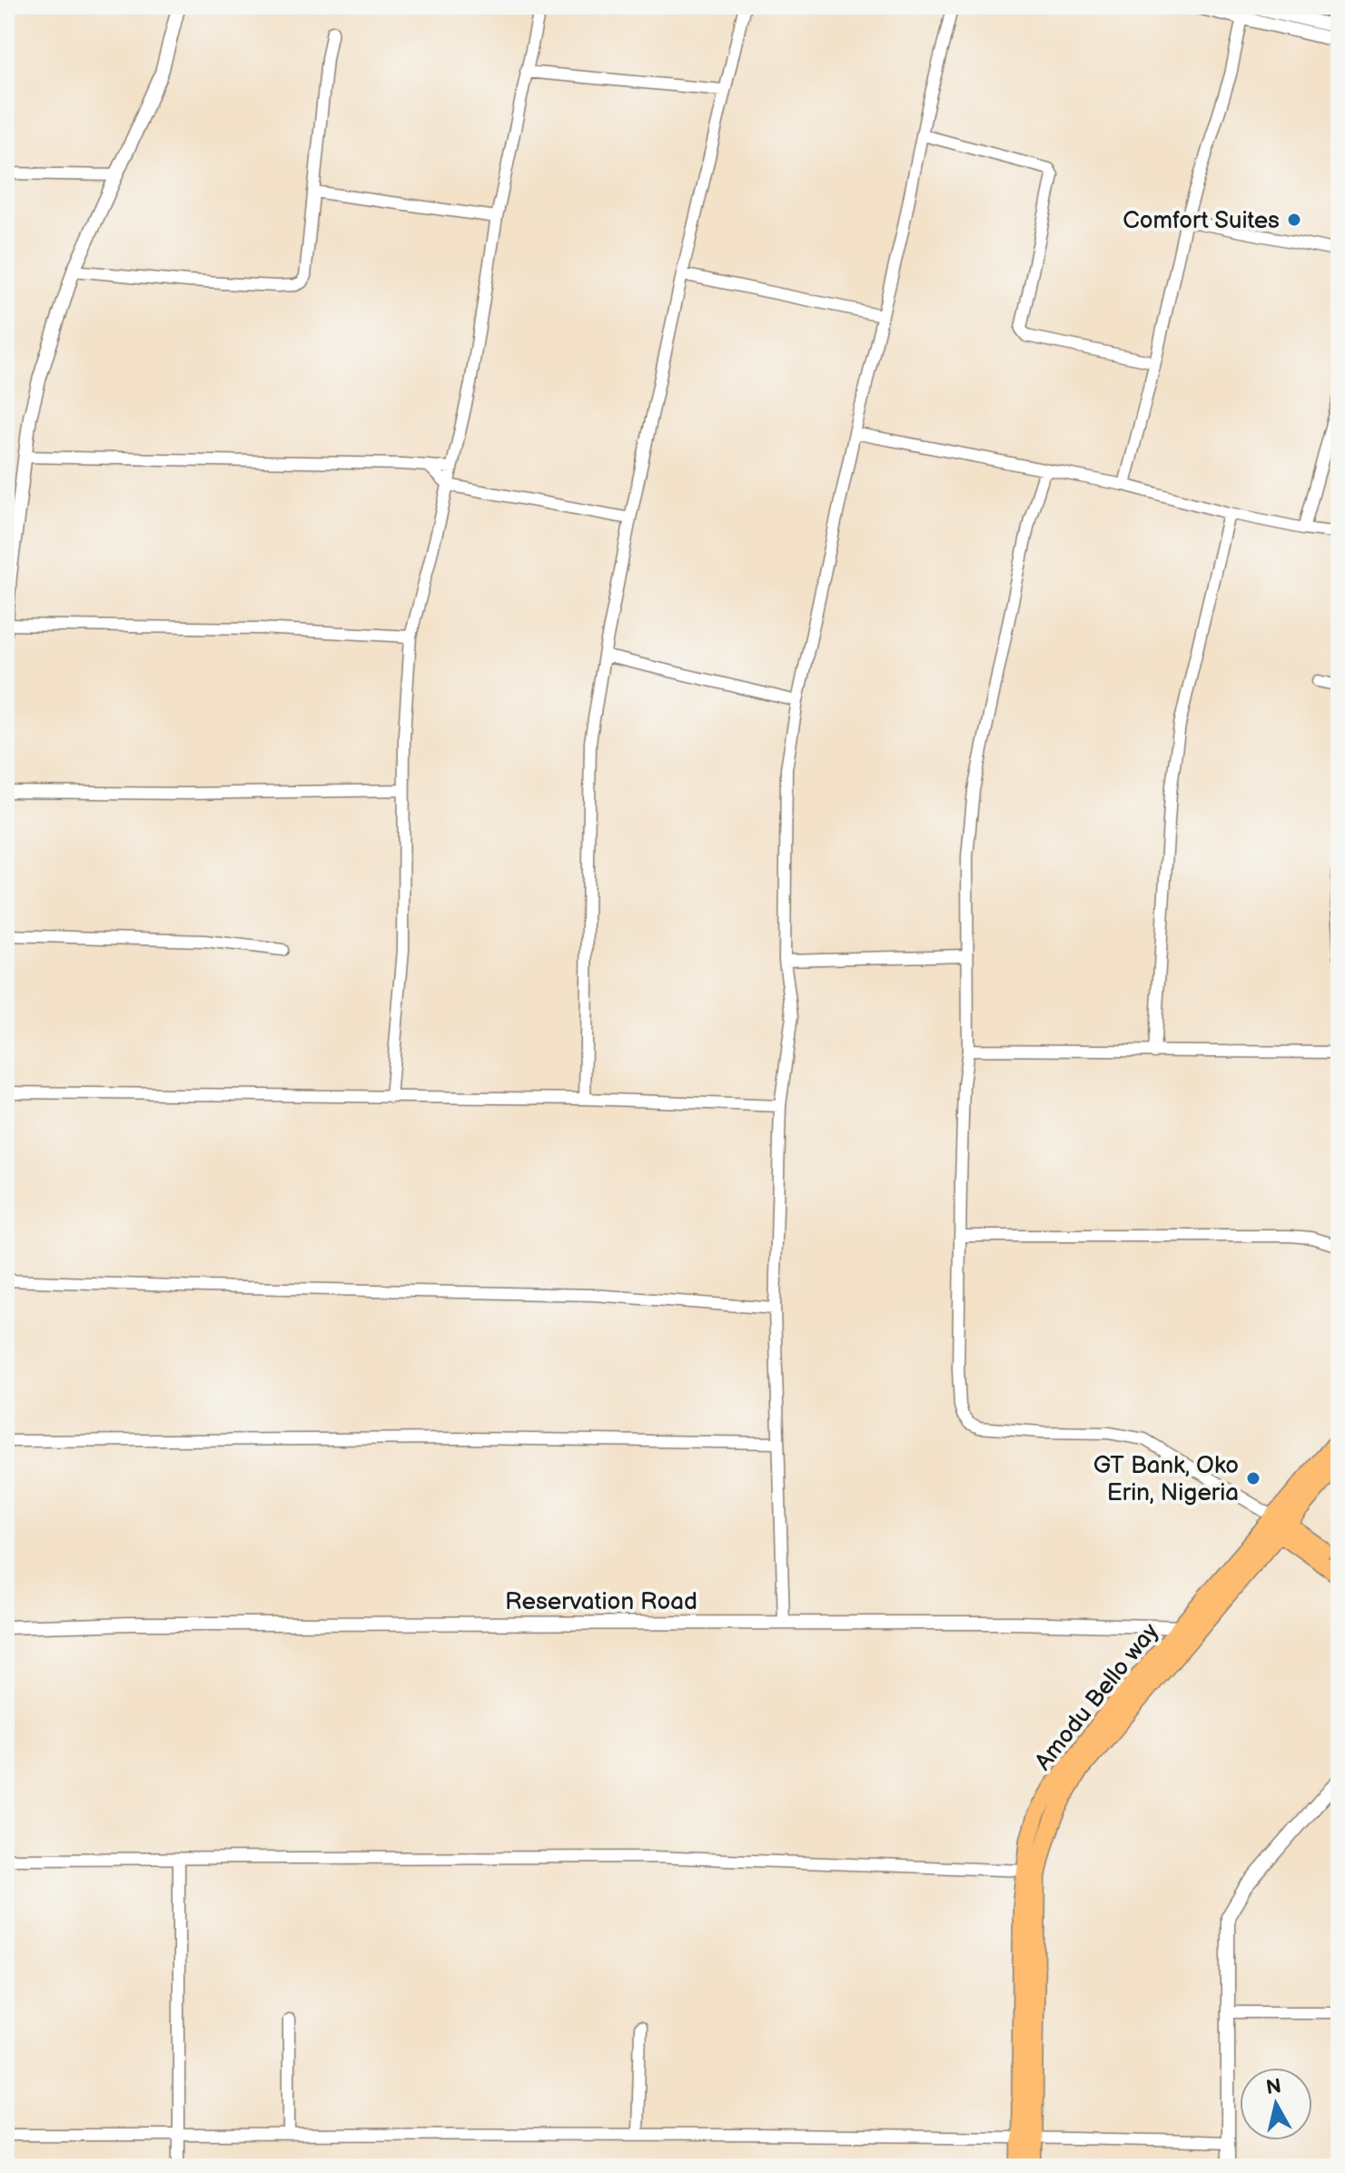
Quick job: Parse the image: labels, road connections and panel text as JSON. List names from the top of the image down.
{
  "streets": {
    "main road": ["Amodu Bello way"],
    "street": ["Reservation Road"]
  },
  "crossings": [
    ["Reservation Road", "Amodu Bello way"]
  ],
  "places": ["Comfort Suites", "GT Bank, Oko Erin, Nigeria"],
  "north": "top"
}
